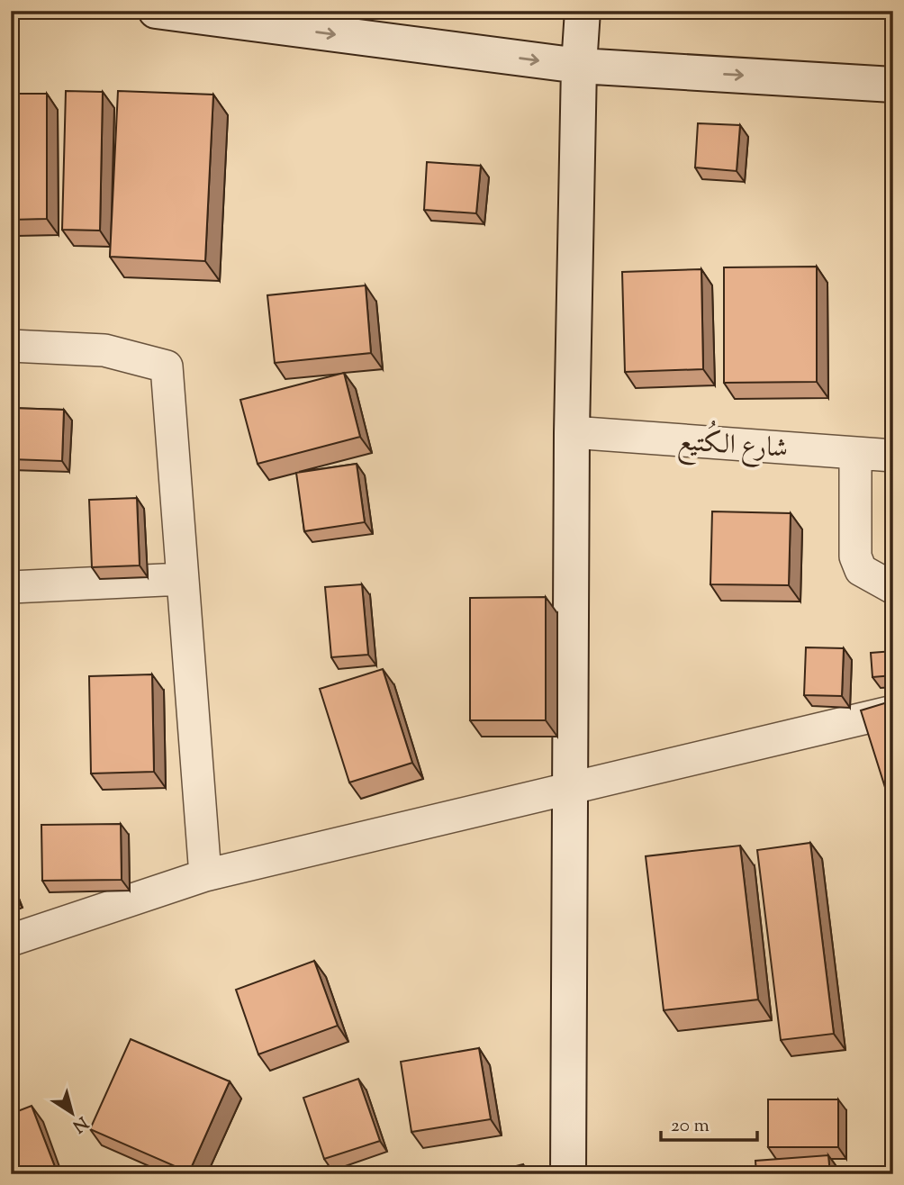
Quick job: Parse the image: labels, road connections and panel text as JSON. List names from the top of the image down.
{
  "streets": {
    "street": ["شارع الكُتيع"]
  },
  "scale_bar": "20 m",
  "north": "bottom right"
}
